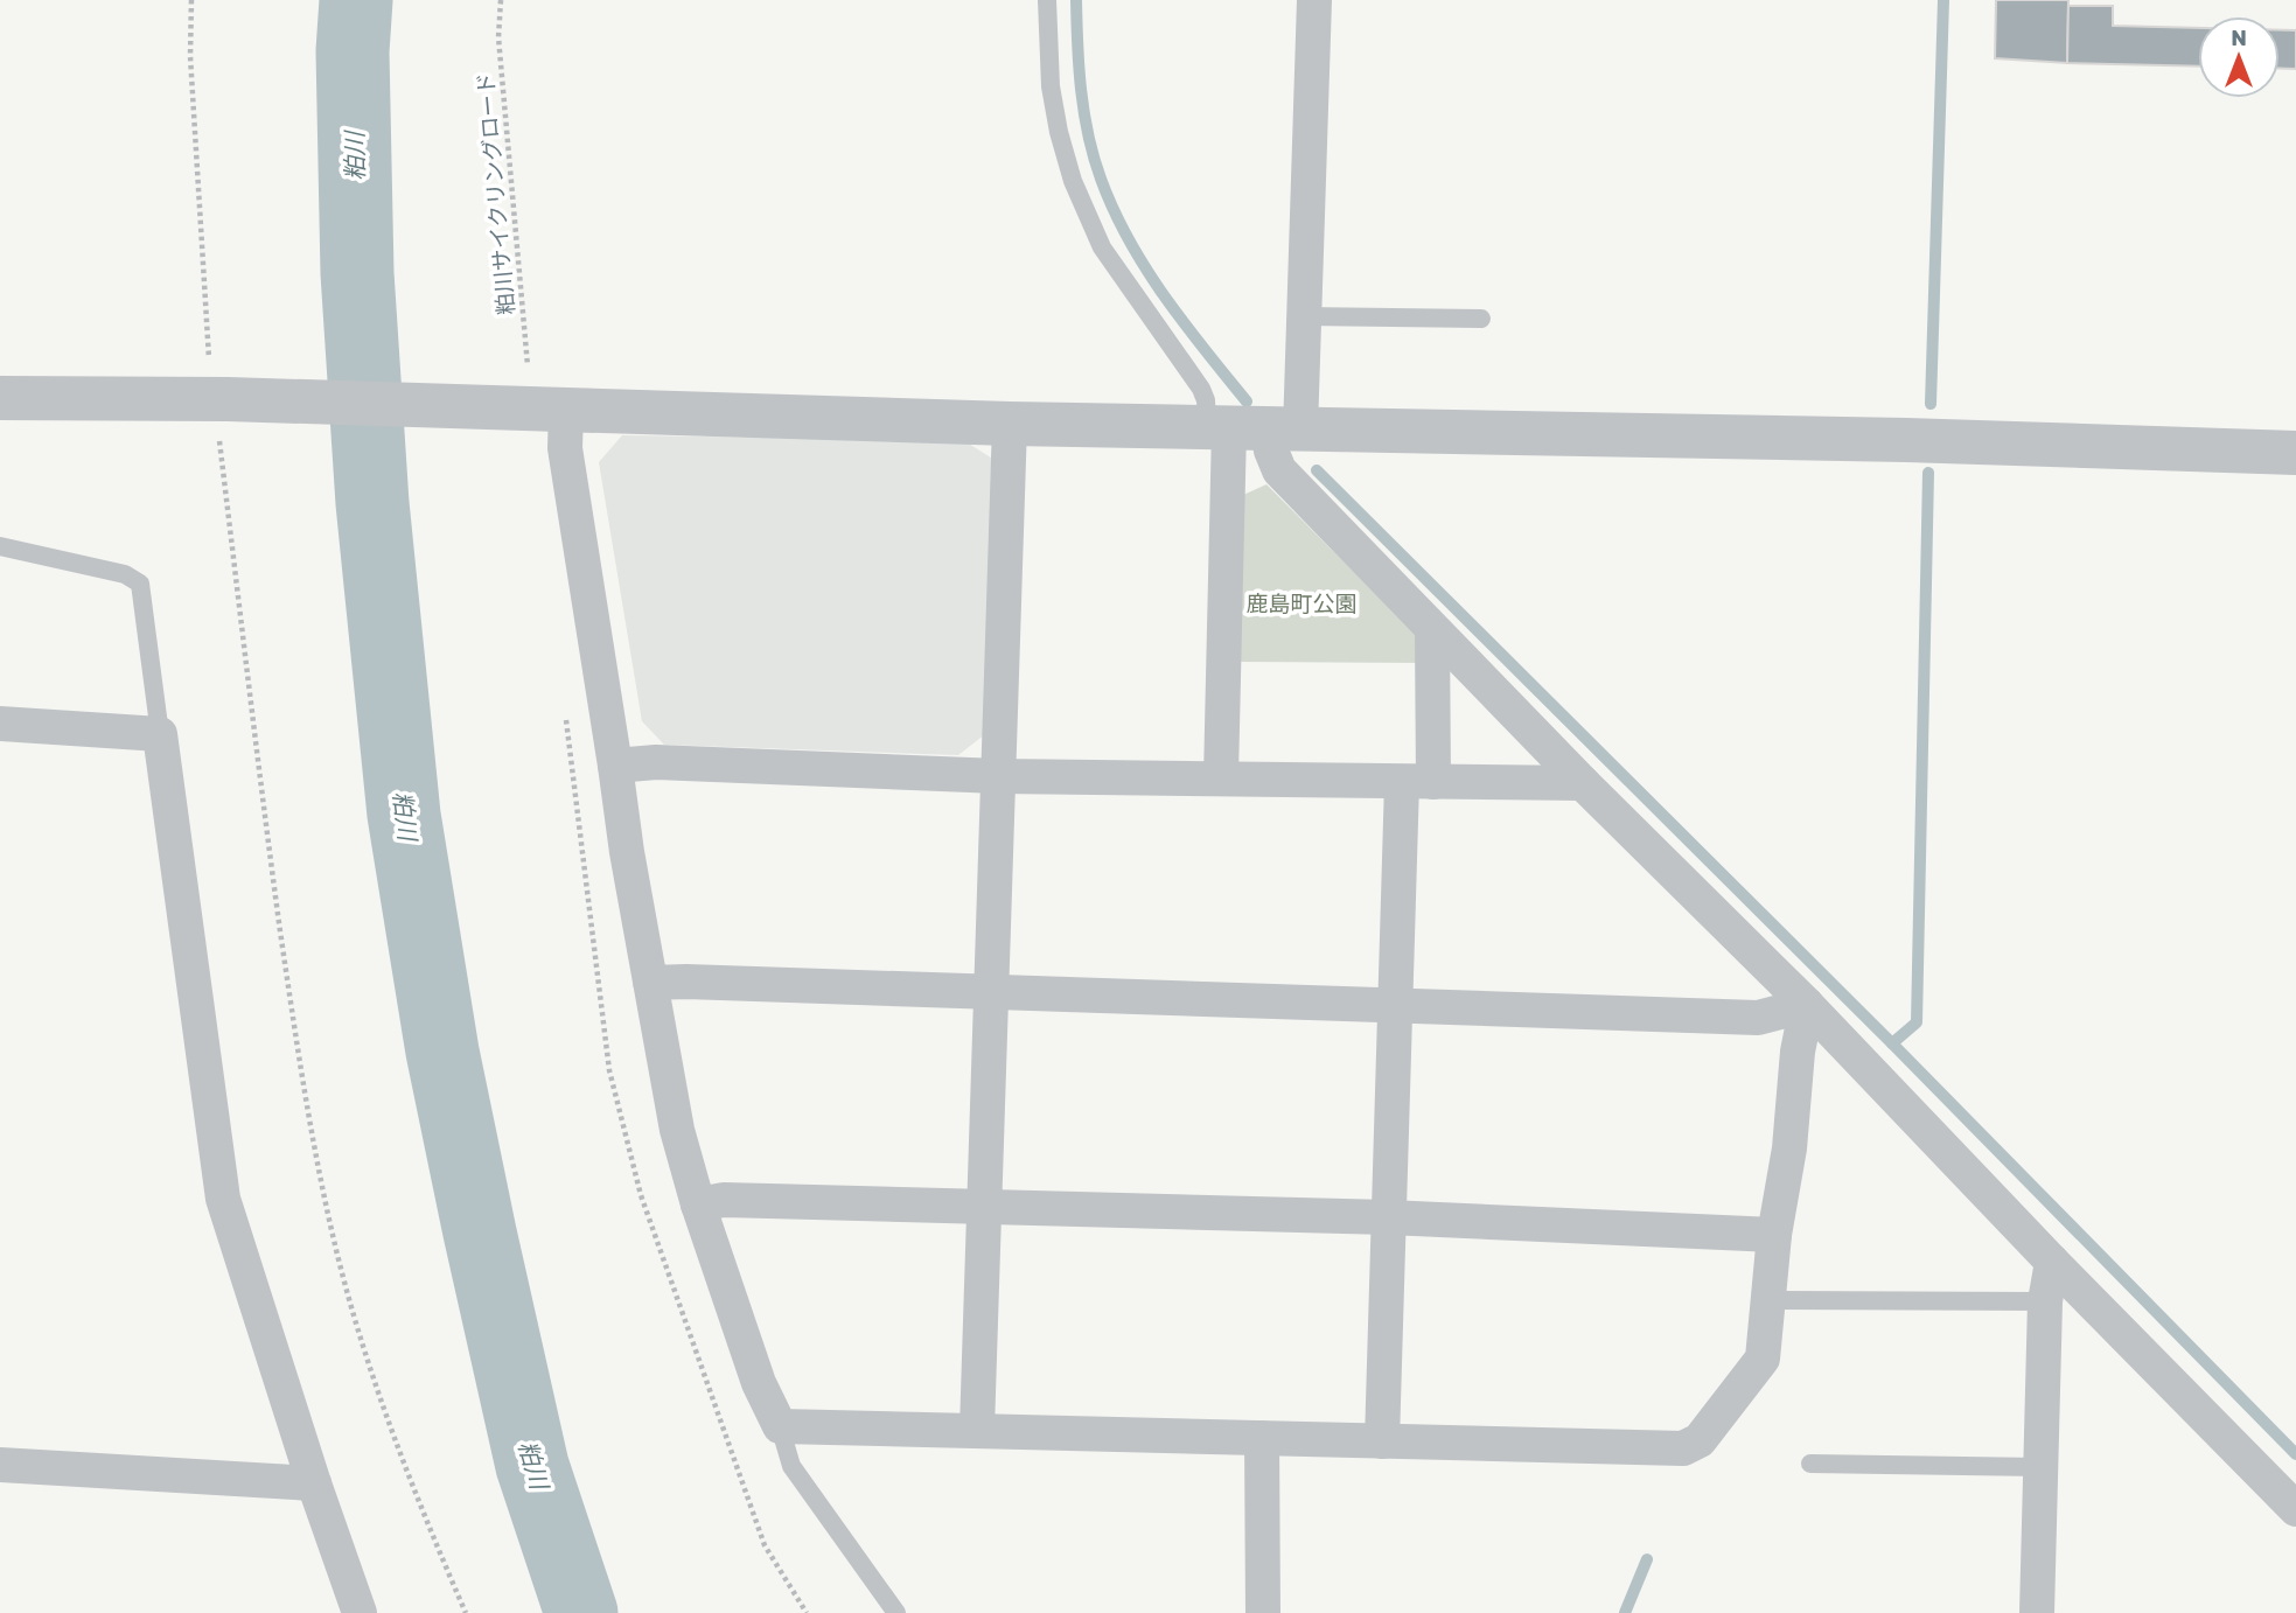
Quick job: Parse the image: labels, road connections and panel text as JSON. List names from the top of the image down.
{
  "streets": {
    "path": ["粕川サイクリングロード"]
  },
  "water": ["粕川"],
  "parks": ["鹿島町公園"],
  "north": "top"
}
